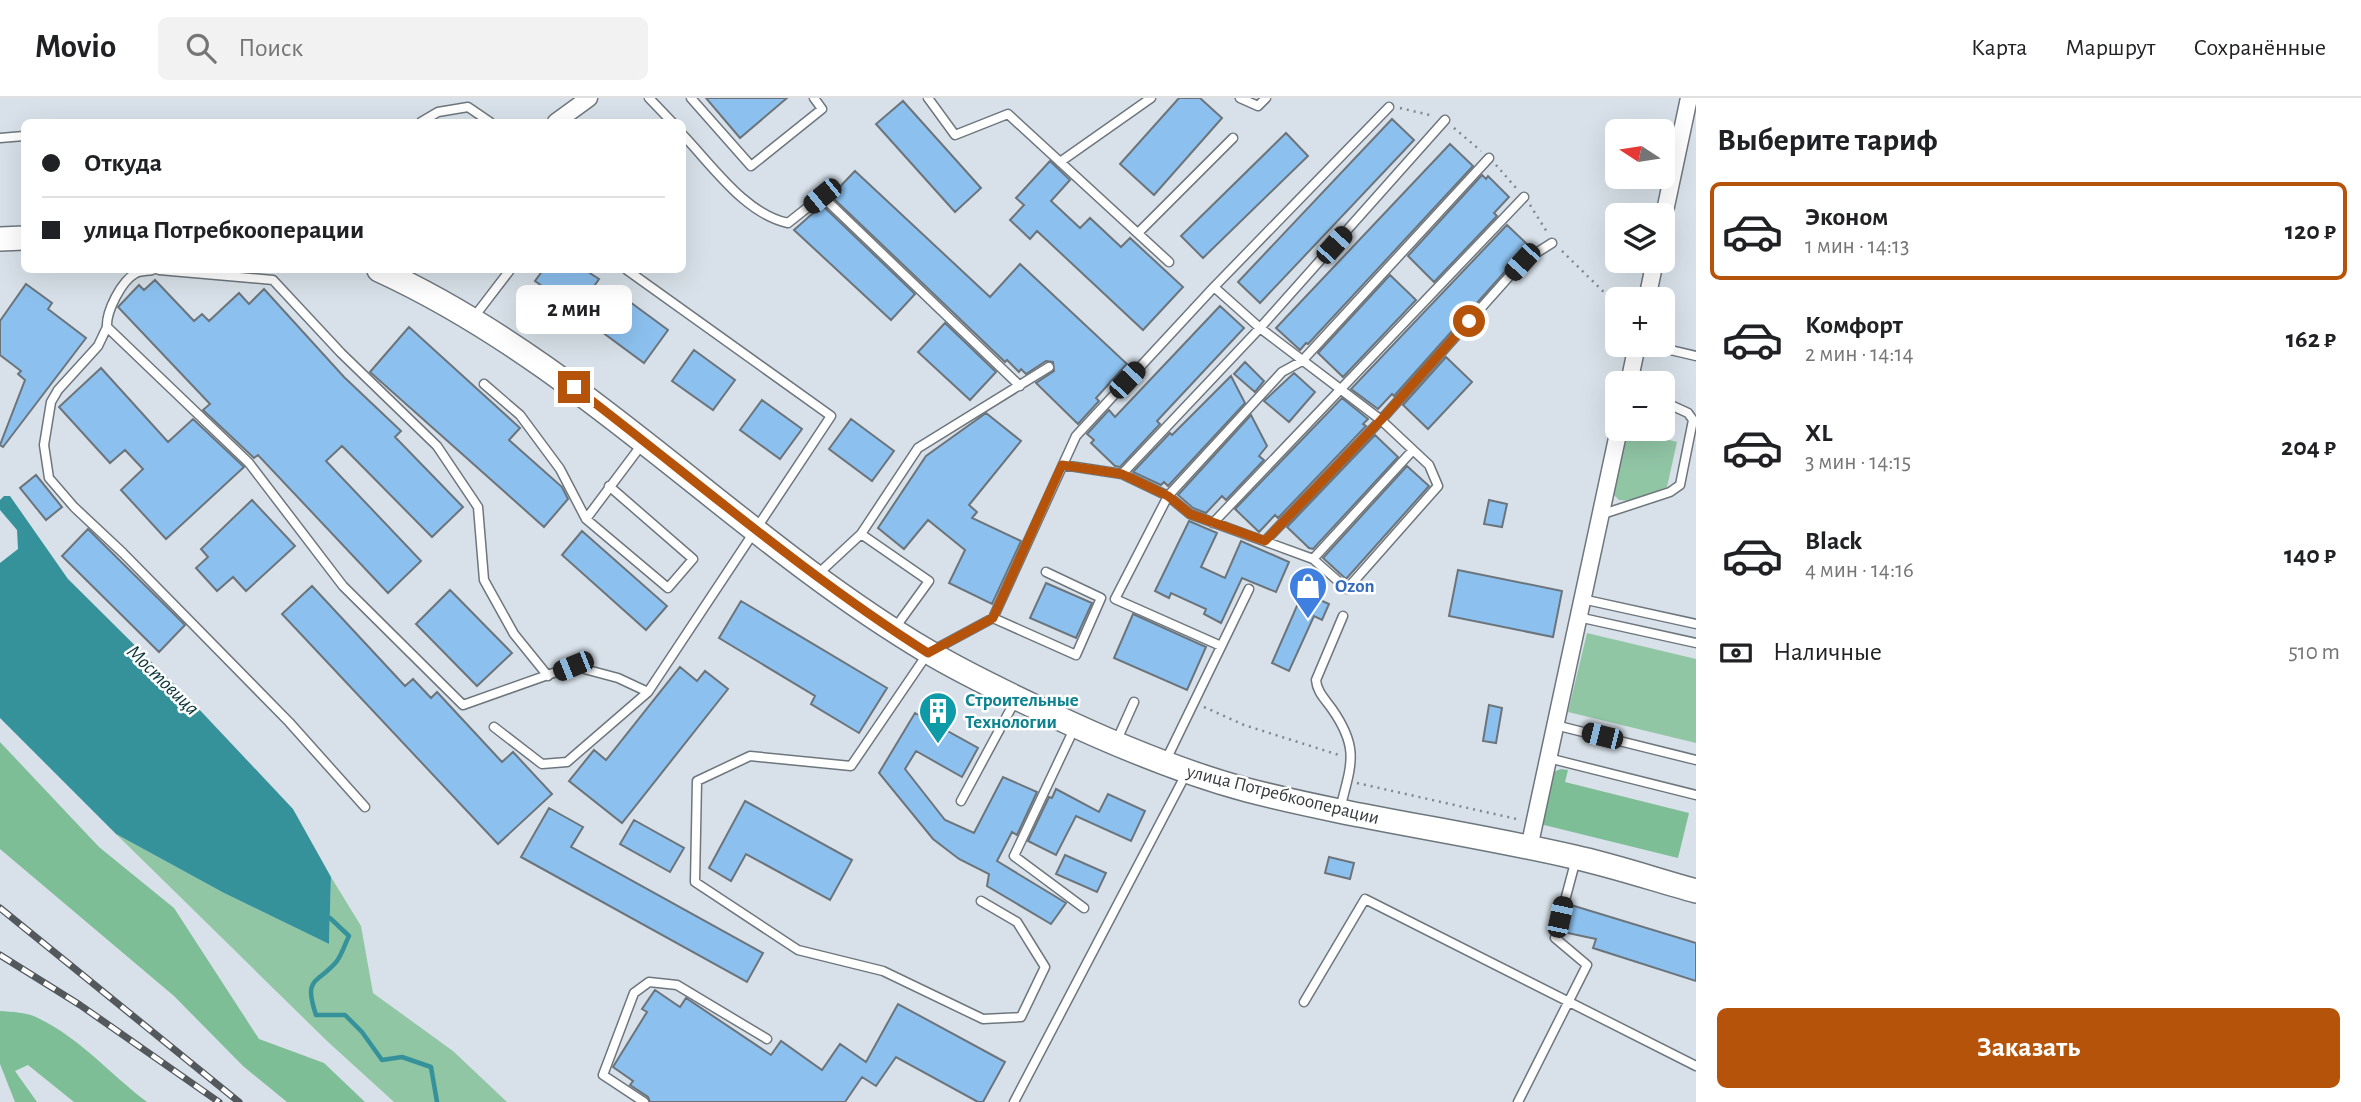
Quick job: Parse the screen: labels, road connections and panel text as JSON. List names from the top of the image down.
{
  "streets": {
    "main road": ["улица Потребкооперации"]
  },
  "water": ["Мостовица"],
  "places": {
    "shop": ["Ozon"],
    "building": ["Строительные Технологии"]
  },
  "north": "left",
  "page": {
    "header": "Movio",
    "search": "Поиск",
    "nav": ["Карта", "Маршрут", "Сохранённые"],
    "heading": "Выберите тариф",
    "map_buttons": ["+", "−"],
    "banner": ["Откуда", "улица Потребкооперации"],
    "list": [
      {
        "name": "Эконом",
        "note": "1 мин · 14:13",
        "value": "120 ₽"
      },
      {
        "name": "Комфорт",
        "note": "2 мин · 14:14",
        "value": "162 ₽"
      },
      {
        "name": "XL",
        "note": "3 мин · 14:15",
        "value": "204 ₽"
      },
      {
        "name": "Black",
        "note": "4 мин · 14:16",
        "value": "140 ₽"
      }
    ],
    "bubble": "2 мин",
    "pay": ["Наличные", "510 m"],
    "buttons": "Заказать"
  }
}
